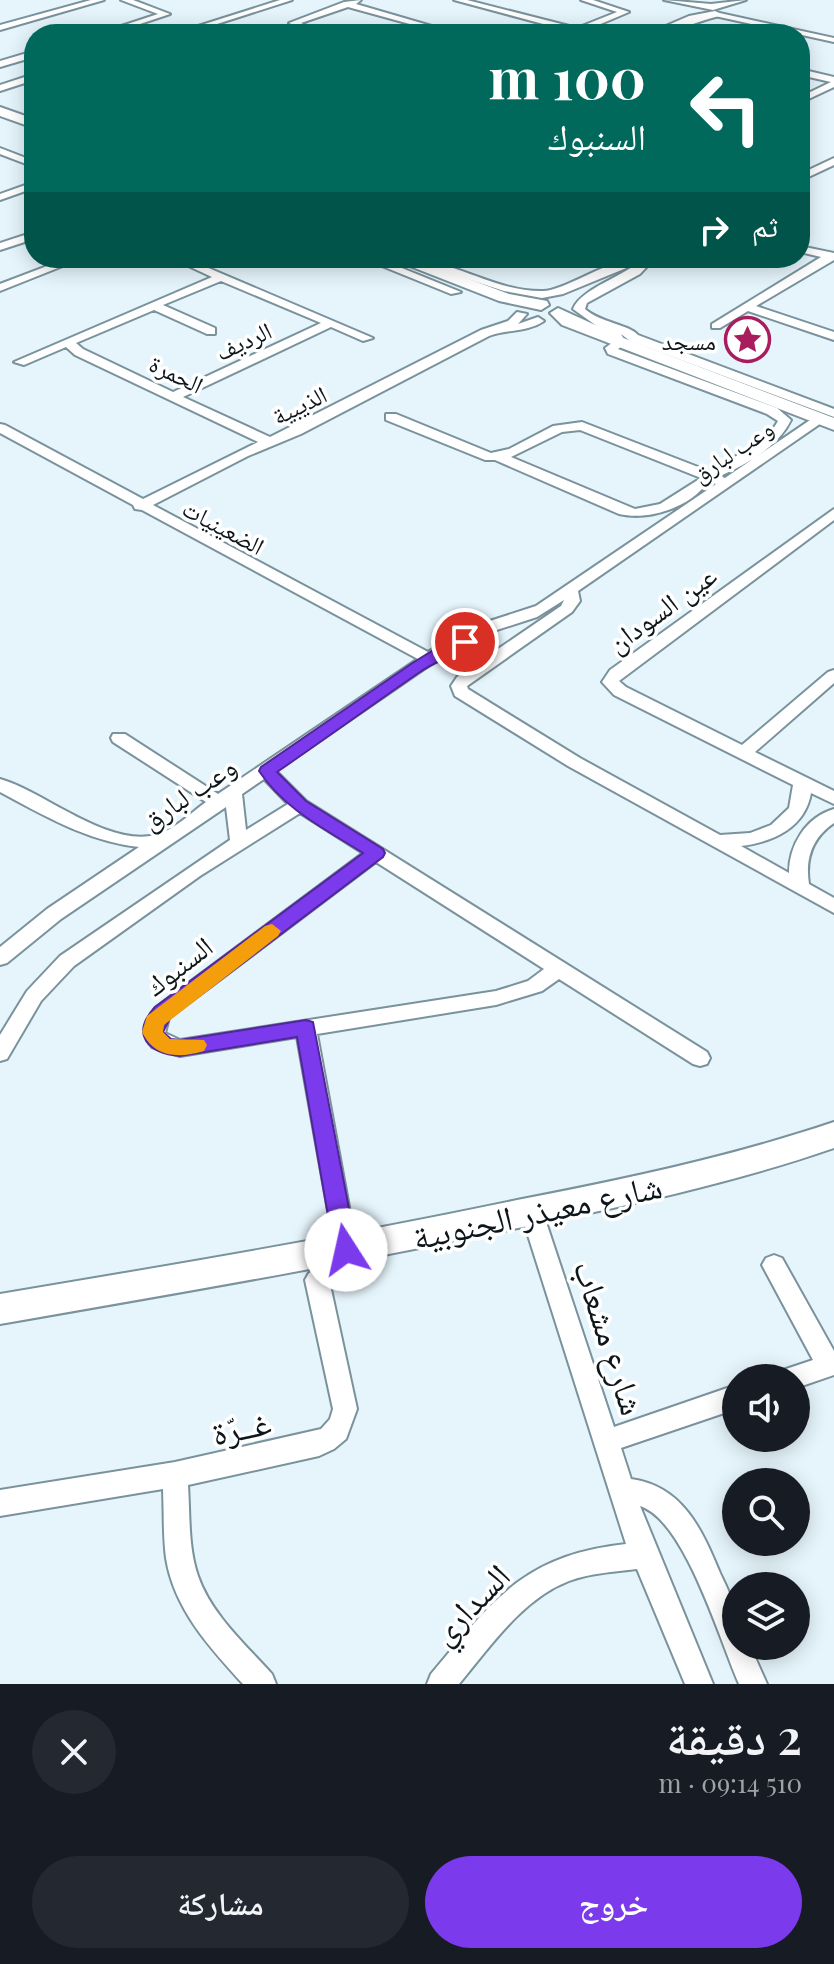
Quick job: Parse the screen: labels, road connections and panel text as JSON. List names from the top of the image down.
{
  "streets": {
    "street": [
      "الرديف",
      "الحمرة",
      "الذيبية",
      "وعب لبارق",
      "الضعينيات",
      "عين السودان",
      "السنبوك",
      "شارع معيذر الجنوبية",
      "شارع مشعاب",
      "غــرّة",
      "السداري"
    ]
  },
  "crossings": [
    ["الرديف", "الحمرة"],
    ["الحمرة", "الذيبية"],
    ["الذيبية", "الضعينيات"],
    ["وعب لبارق", "الضعينيات"],
    ["شارع معيذر الجنوبية", "شارع مشعاب"],
    ["شارع مشعاب", "السداري"]
  ],
  "places": {
    "place": ["مسجد"]
  },
  "page": {
    "turn": ["100 m", "السنبوك"],
    "then": "ثم",
    "heading": ["2 دقيقة", "510 m · 09:14"],
    "buttons": ["خروج", "مشاركة"]
  }
}
